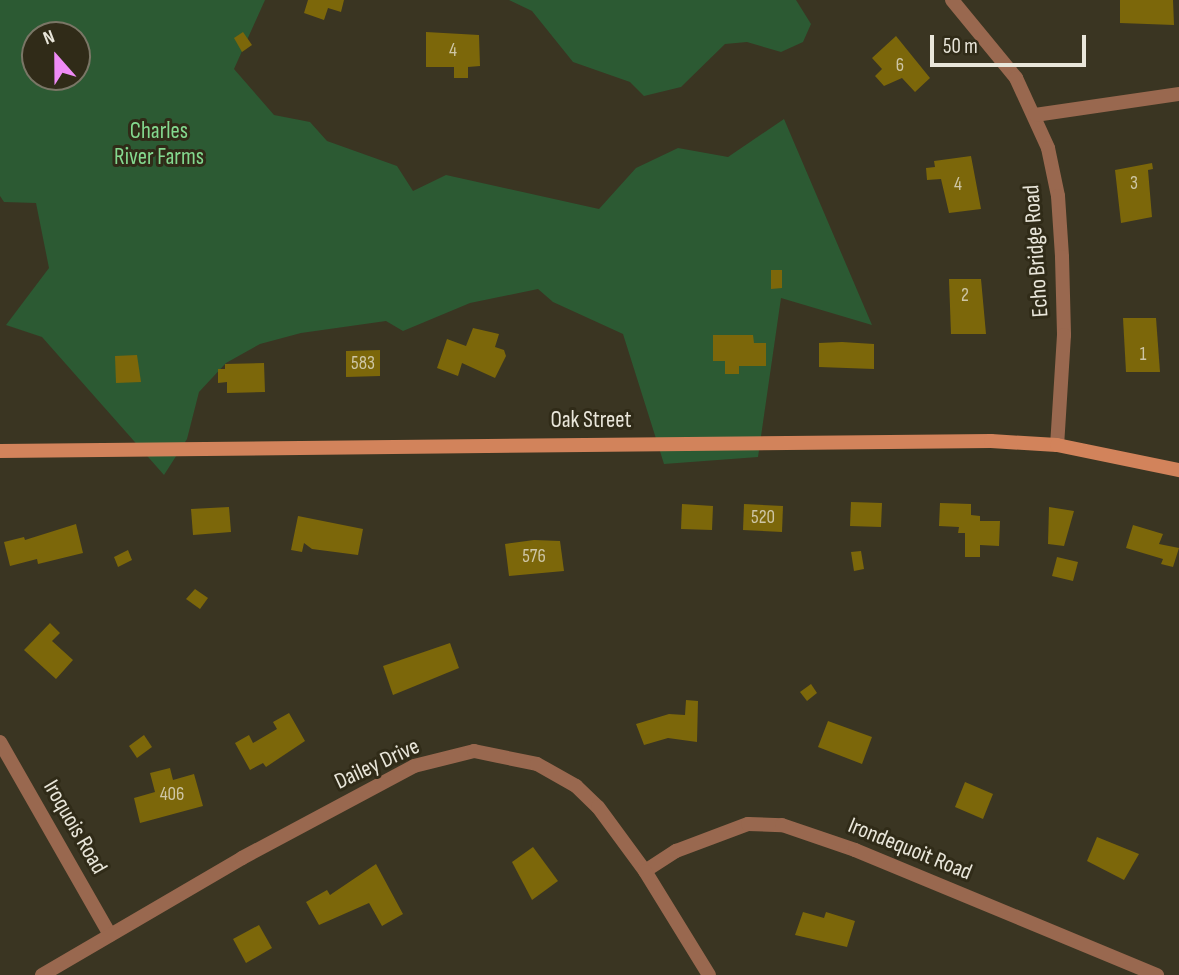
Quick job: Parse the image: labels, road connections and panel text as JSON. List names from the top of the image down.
{
  "streets": {
    "main road": ["Oak Street"],
    "street": [
      "Echo Bridge Road",
      "Dailey Drive",
      "Iroquois Road",
      "Irondequoit Road"
    ]
  },
  "crossings": [
    ["Echo Bridge Road", "Oak Street"],
    ["Dailey Drive", "Iroquois Road"],
    ["Dailey Drive", "Irondequoit Road"]
  ],
  "parks": ["Charles River Farms"],
  "house_numbers": [
    "4",
    "6",
    "3",
    "4",
    "2",
    "1",
    "583",
    "520",
    "576",
    "406"
  ],
  "scale_bar": "50 m",
  "north": "top"
}
